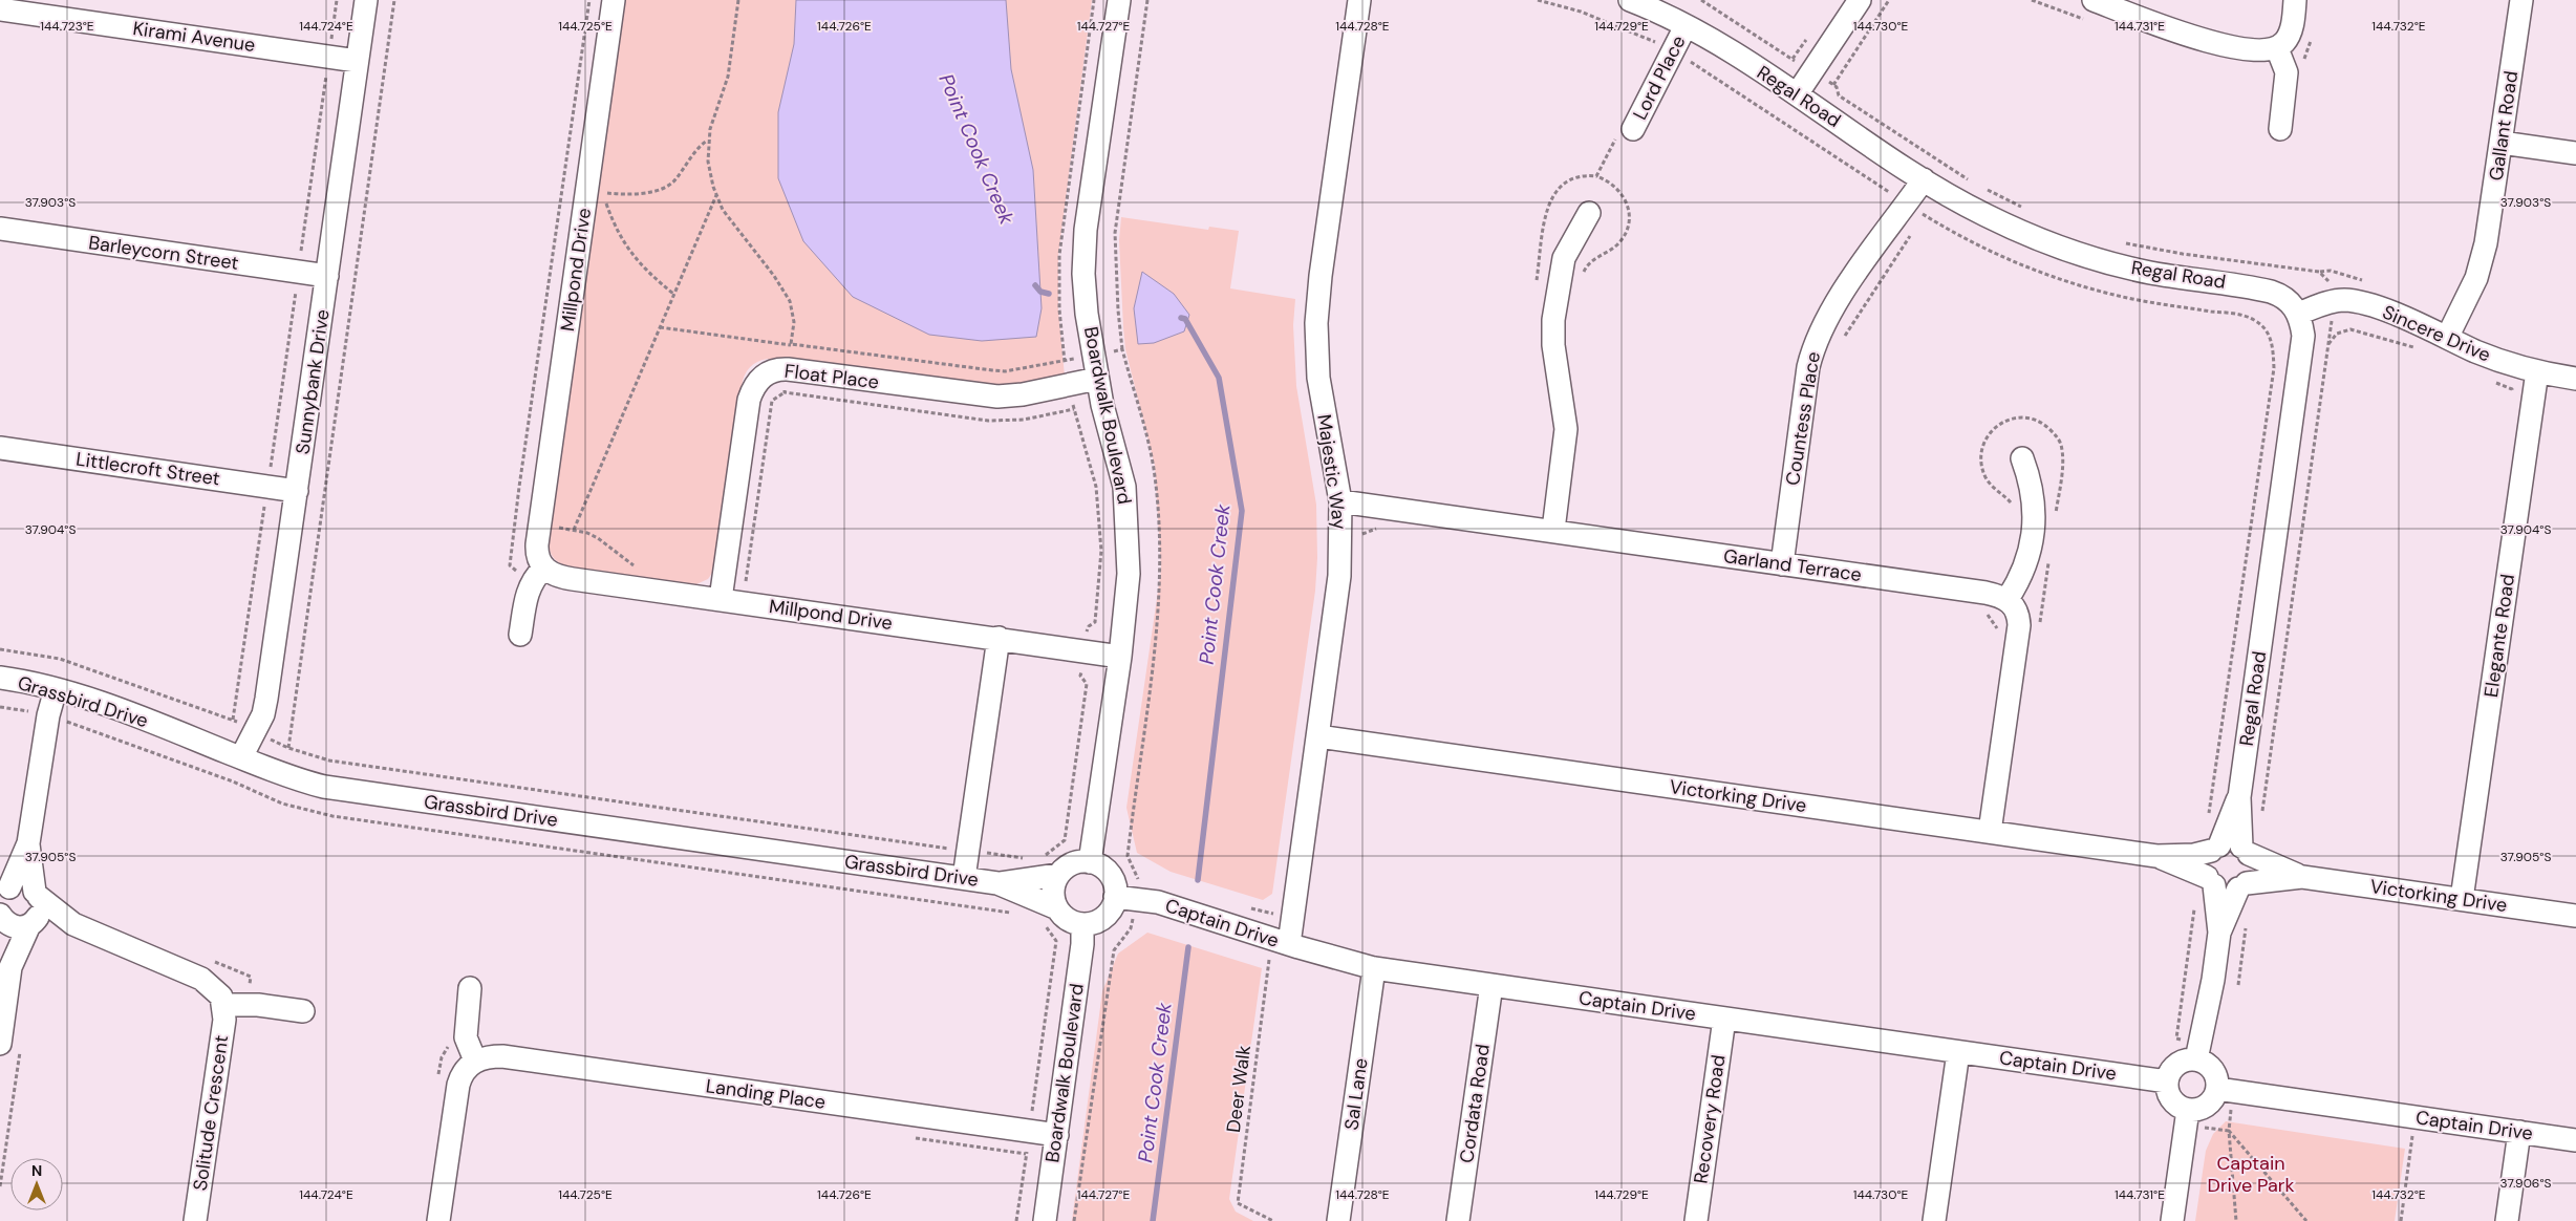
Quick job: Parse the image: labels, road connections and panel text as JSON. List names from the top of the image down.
{
  "streets": {
    "street": [
      "Kirami Avenue",
      "Lord Place",
      "Regal Road",
      "Gallant Road",
      "Barleycorn Street",
      "Millpond Drive",
      "Sincere Drive",
      "Float Place",
      "Sunnybank Drive",
      "Boardwalk Boulevard",
      "Countess Place",
      "Littlecroft Street",
      "Majestic Way",
      "Garland Terrace",
      "Elegante Road",
      "Grassbird Drive",
      "Victorking Drive",
      "Captain Drive",
      "Landing Place",
      "Sal Lane",
      "Cordata Road",
      "Solitude Crescent",
      "Recovery Road"
    ],
    "path": ["Deer Walk"]
  },
  "crossings": [
    ["Kirami Avenue", "Sunnybank Drive"],
    ["Lord Place", "Regal Road"],
    ["Regal Road", "Sincere Drive"],
    ["Regal Road", "Countess Place"],
    ["Regal Road", "Victorking Drive"],
    ["Gallant Road", "Sincere Drive"],
    ["Barleycorn Street", "Sunnybank Drive"],
    ["Millpond Drive", "Float Place"],
    ["Millpond Drive", "Boardwalk Boulevard"],
    ["Sincere Drive", "Elegante Road"],
    ["Float Place", "Boardwalk Boulevard"],
    ["Sunnybank Drive", "Littlecroft Street"],
    ["Sunnybank Drive", "Grassbird Drive"],
    ["Boardwalk Boulevard", "Grassbird Drive"],
    ["Boardwalk Boulevard", "Captain Drive"],
    ["Boardwalk Boulevard", "Landing Place"],
    ["Countess Place", "Garland Terrace"],
    ["Majestic Way", "Garland Terrace"],
    ["Majestic Way", "Victorking Drive"],
    ["Majestic Way", "Captain Drive"],
    ["Majestic Way", "Deer Walk"],
    ["Elegante Road", "Victorking Drive"],
    ["Grassbird Drive", "Captain Drive"],
    ["Captain Drive", "Deer Walk"],
    ["Captain Drive", "Sal Lane"],
    ["Captain Drive", "Cordata Road"],
    ["Captain Drive", "Recovery Road"]
  ],
  "water": ["Point Cook Creek"],
  "parks": ["Captain Drive Park"],
  "north": "top",
  "coordinates": [
    "144.723°E",
    "144.724°E",
    "144.725°E",
    "144.726°E",
    "144.727°E",
    "144.728°E",
    "144.729°E",
    "144.730°E",
    "144.731°E",
    "144.732°E",
    "37.903°S",
    "37.904°S",
    "37.905°S",
    "37.906°S"
  ]
}
